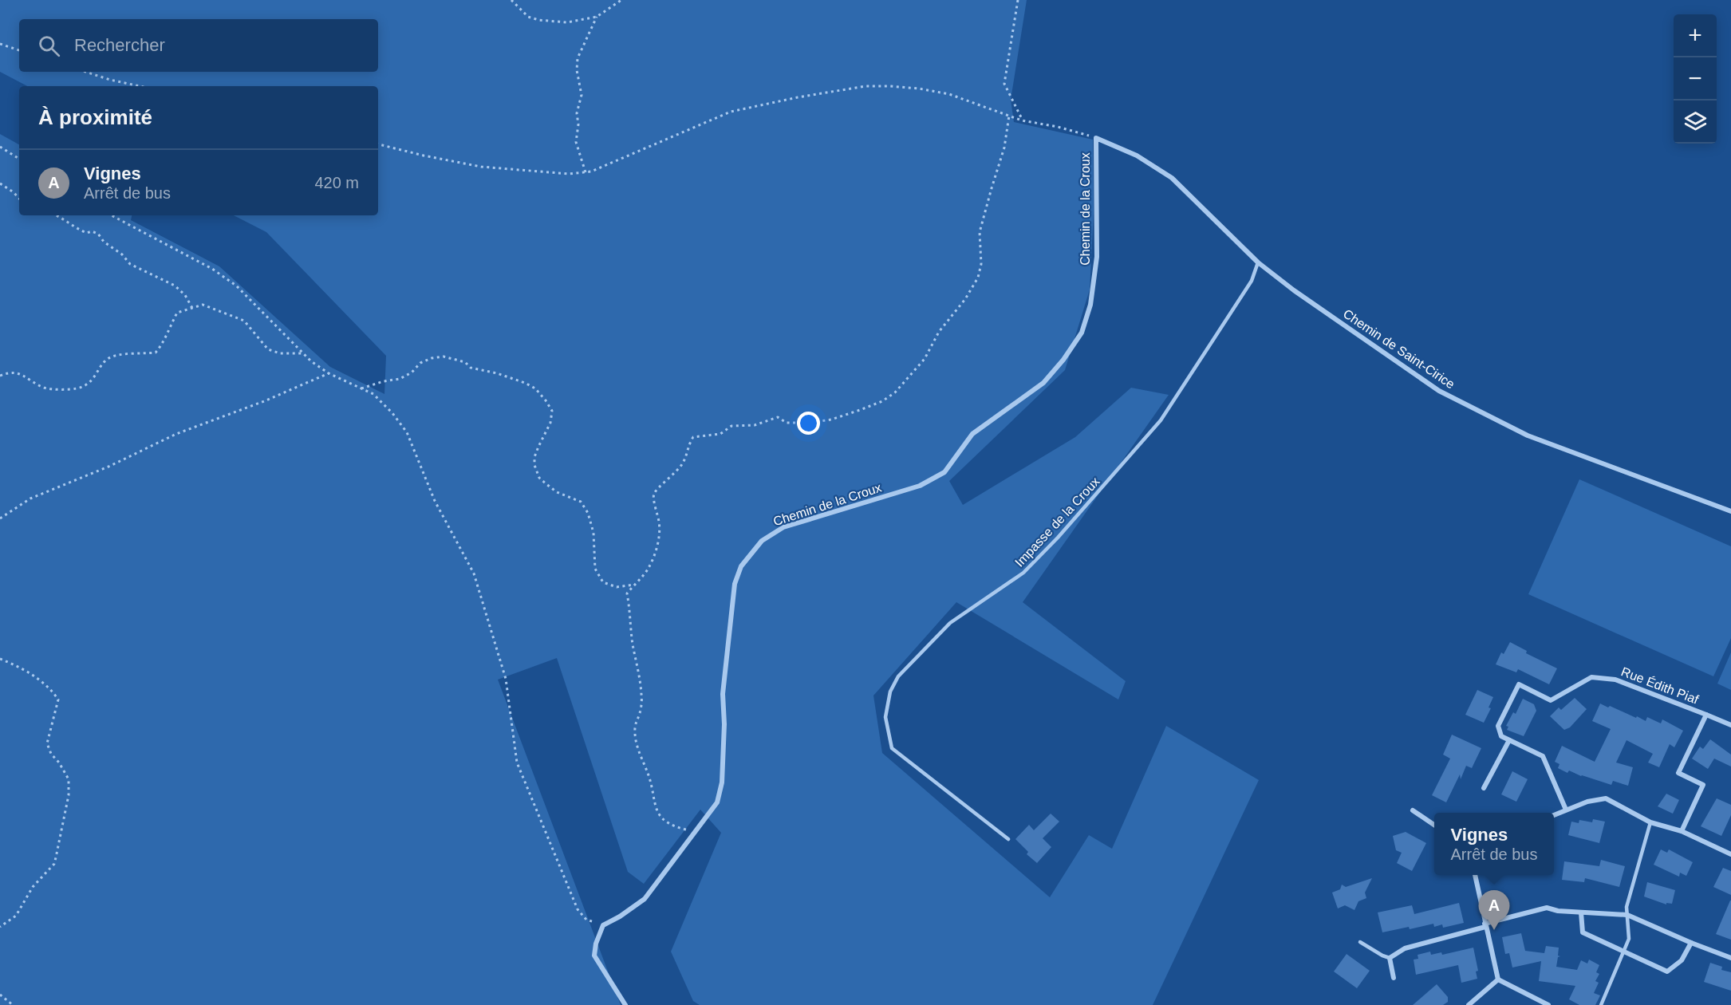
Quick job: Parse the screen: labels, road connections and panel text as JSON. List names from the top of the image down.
{
  "streets": {
    "street": ["Chemin de la Croux", "Chemin de Saint-Cirice", "Rue Édith Piaf"],
    "lane": ["Impasse de la Croux"]
  },
  "crossings": [
    ["Chemin de la Croux", "Chemin de Saint-Cirice"],
    ["Chemin de Saint-Cirice", "Impasse de la Croux"]
  ],
  "page": {
    "map_buttons": ["+", "−"],
    "search": "Rechercher",
    "heading": "À proximité",
    "list": [
      {
        "mark": "A",
        "name": "Vignes",
        "note": "Arrêt de bus",
        "value": "420 m"
      }
    ],
    "popup": ["Vignes", "Arrêt de bus"],
    "pins": "A"
  }
}
